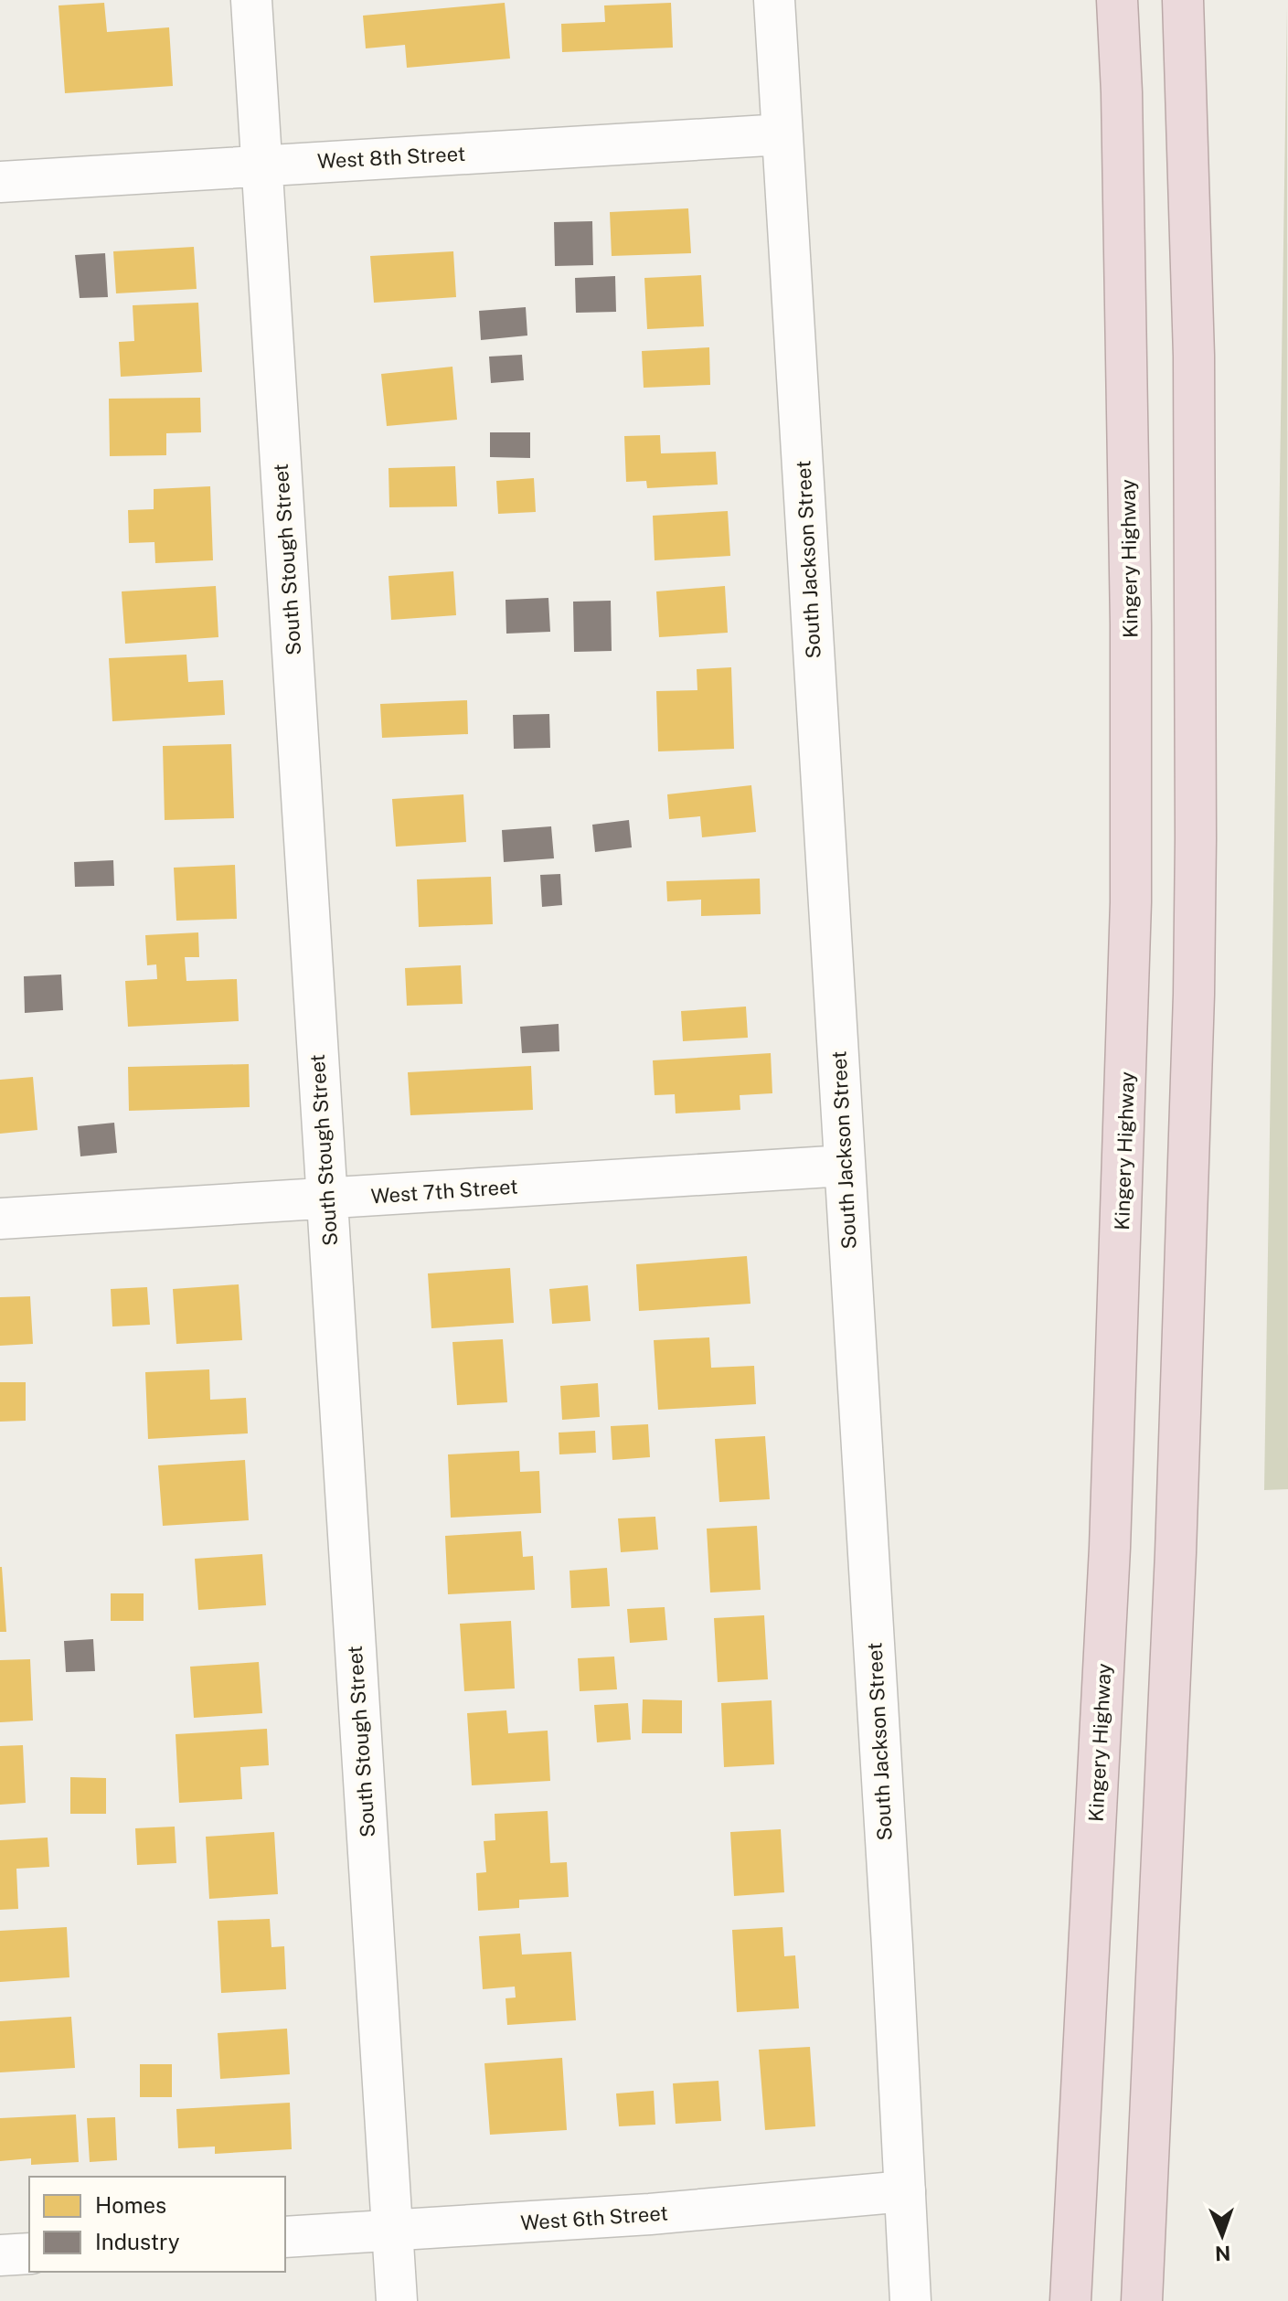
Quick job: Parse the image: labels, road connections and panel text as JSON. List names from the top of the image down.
{
  "streets": {
    "highway": ["Kingery Highway"],
    "street": [
      "West 8th Street",
      "South Stough Street",
      "South Jackson Street",
      "West 7th Street",
      "West 6th Street"
    ]
  },
  "crossings": [
    ["West 8th Street", "South Stough Street"],
    ["West 8th Street", "South Jackson Street"],
    ["South Stough Street", "West 7th Street"],
    ["South Stough Street", "West 6th Street"],
    ["South Jackson Street", "West 7th Street"],
    ["South Jackson Street", "West 6th Street"]
  ],
  "legend": ["Homes", "Industry"],
  "north": "bottom"
}
